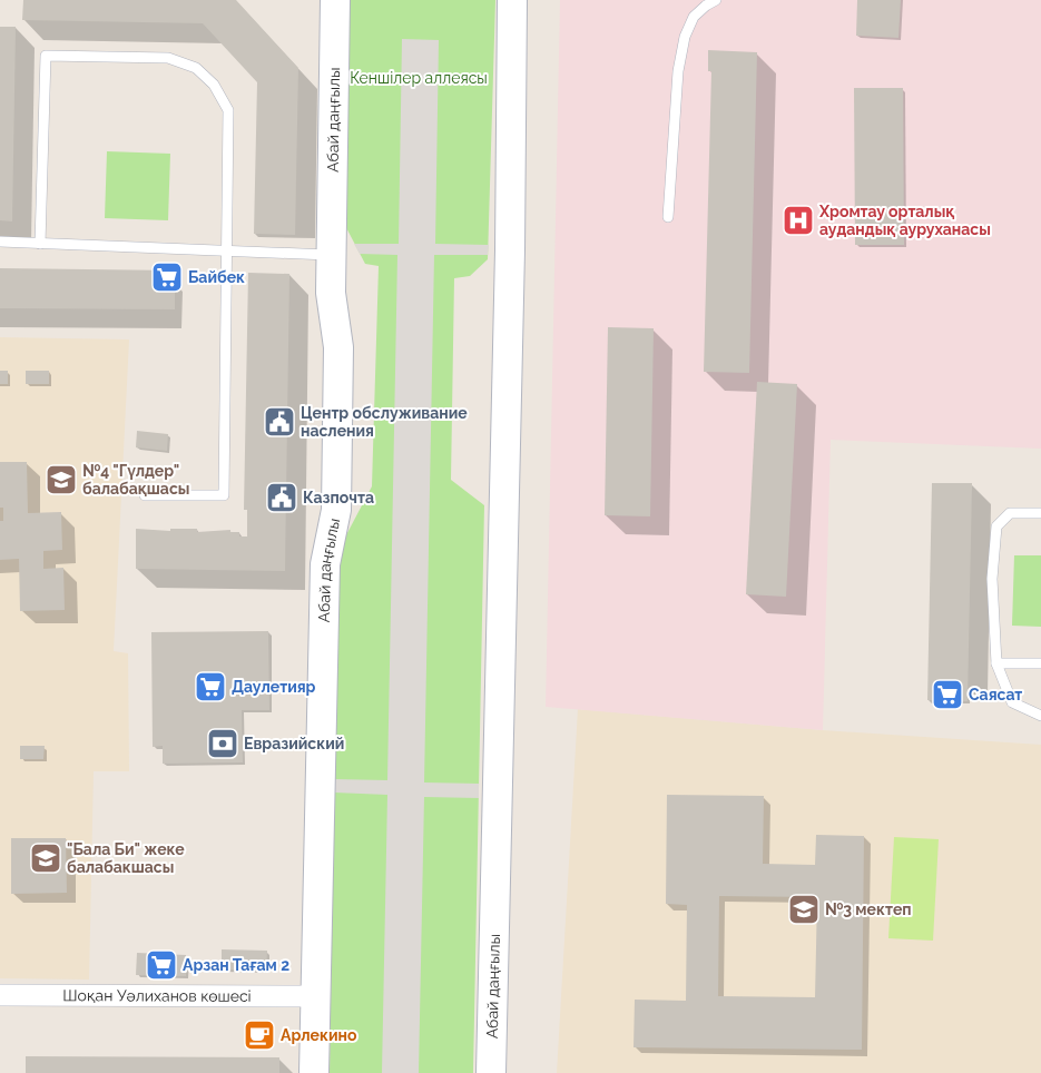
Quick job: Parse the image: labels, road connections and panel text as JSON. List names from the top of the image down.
{
  "streets": {
    "street": ["Абай даңғылы", "Шоқан Уәлиханов көшесі"]
  },
  "crossings": [
    ["Абай даңғылы", "Шоқан Уәлиханов көшесі"]
  ],
  "parks": ["Кеншілер аллеясы"],
  "places": {
    "hospital": ["Хромтау орталық аудандық ауруханасы"],
    "supermarket": [
      "Байбек",
      "Даулетияр",
      "Саясат",
      "Арзан Тағам 2"
    ],
    "public building": ["Центр обслуживание насления", "Казпочта"],
    "school or university": ["№4 \"Гүлдер\" балабақшасы", "\"Бала Би\" жеке балабакшасы", "№3 мектеп"],
    "bank": ["Евразийский"],
    "cafe": ["Арлекино"]
  }
}
